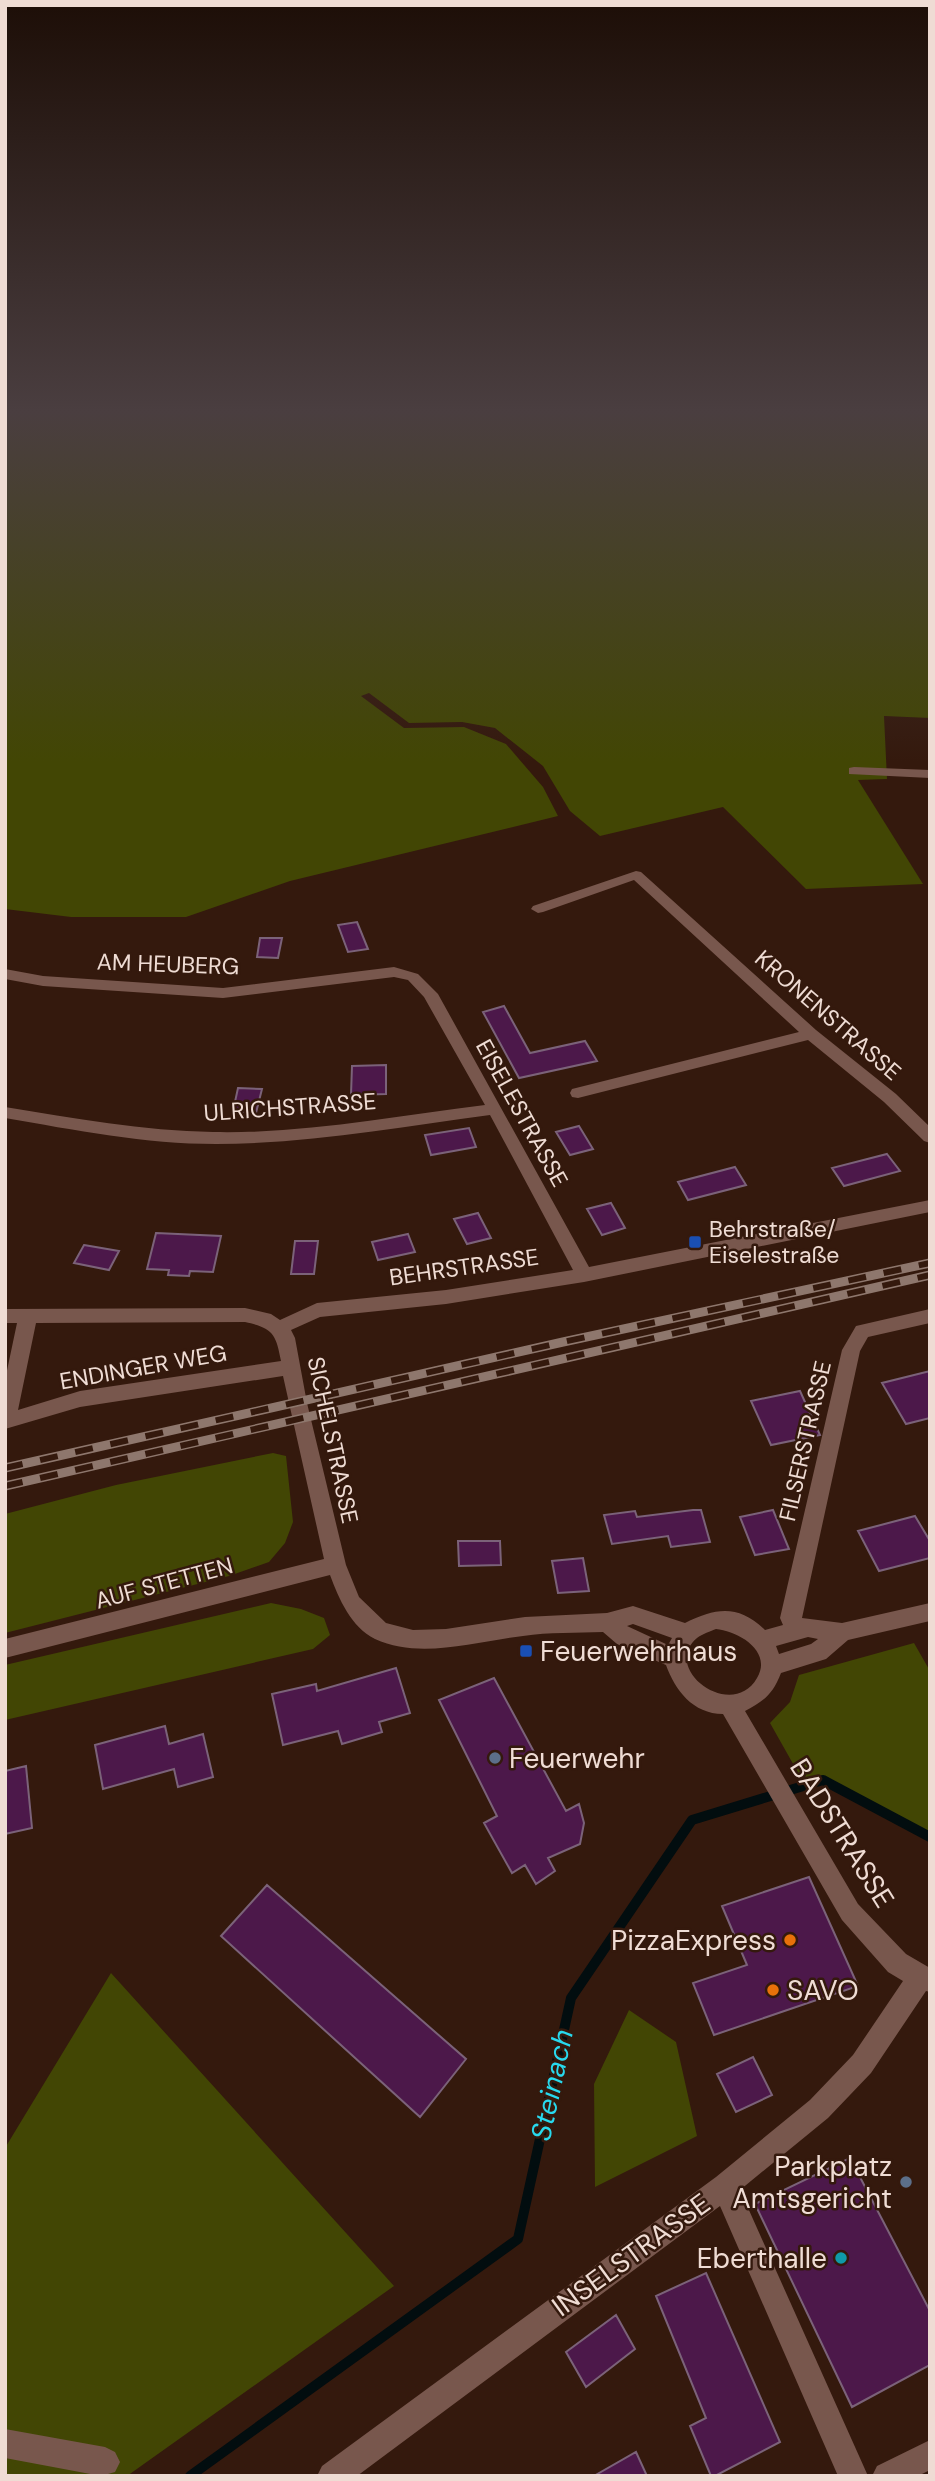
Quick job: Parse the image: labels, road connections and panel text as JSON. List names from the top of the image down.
{
  "streets": {
    "street": [
      "AM HEUBERG",
      "KRONENSTRASSE",
      "ULRICHSTRASSE",
      "EISELESTRASSE",
      "BEHRSTRASSE",
      "ENDINGER WEG",
      "SICHELSTRASSE",
      "FILSERSTRASSE",
      "AUF STETTEN",
      "BADSTRASSE",
      "INSELSTRASSE"
    ]
  },
  "crossings": [
    ["AM HEUBERG", "EISELESTRASSE"],
    ["ULRICHSTRASSE", "EISELESTRASSE"],
    ["EISELESTRASSE", "BEHRSTRASSE"],
    ["BEHRSTRASSE", "SICHELSTRASSE"],
    ["ENDINGER WEG", "SICHELSTRASSE"],
    ["SICHELSTRASSE", "AUF STETTEN"],
    ["SICHELSTRASSE", "BADSTRASSE"],
    ["BADSTRASSE", "INSELSTRASSE"]
  ],
  "water": ["Steinach"],
  "places": {
    "transit": ["Behrstraße/ Eiselestraße", "Feuerwehrhaus"],
    "other": [
      "Feuerwehr",
      "PizzaExpress",
      "SAVO",
      "Parkplatz Amtsgericht",
      "Eberthalle"
    ]
  }
}
